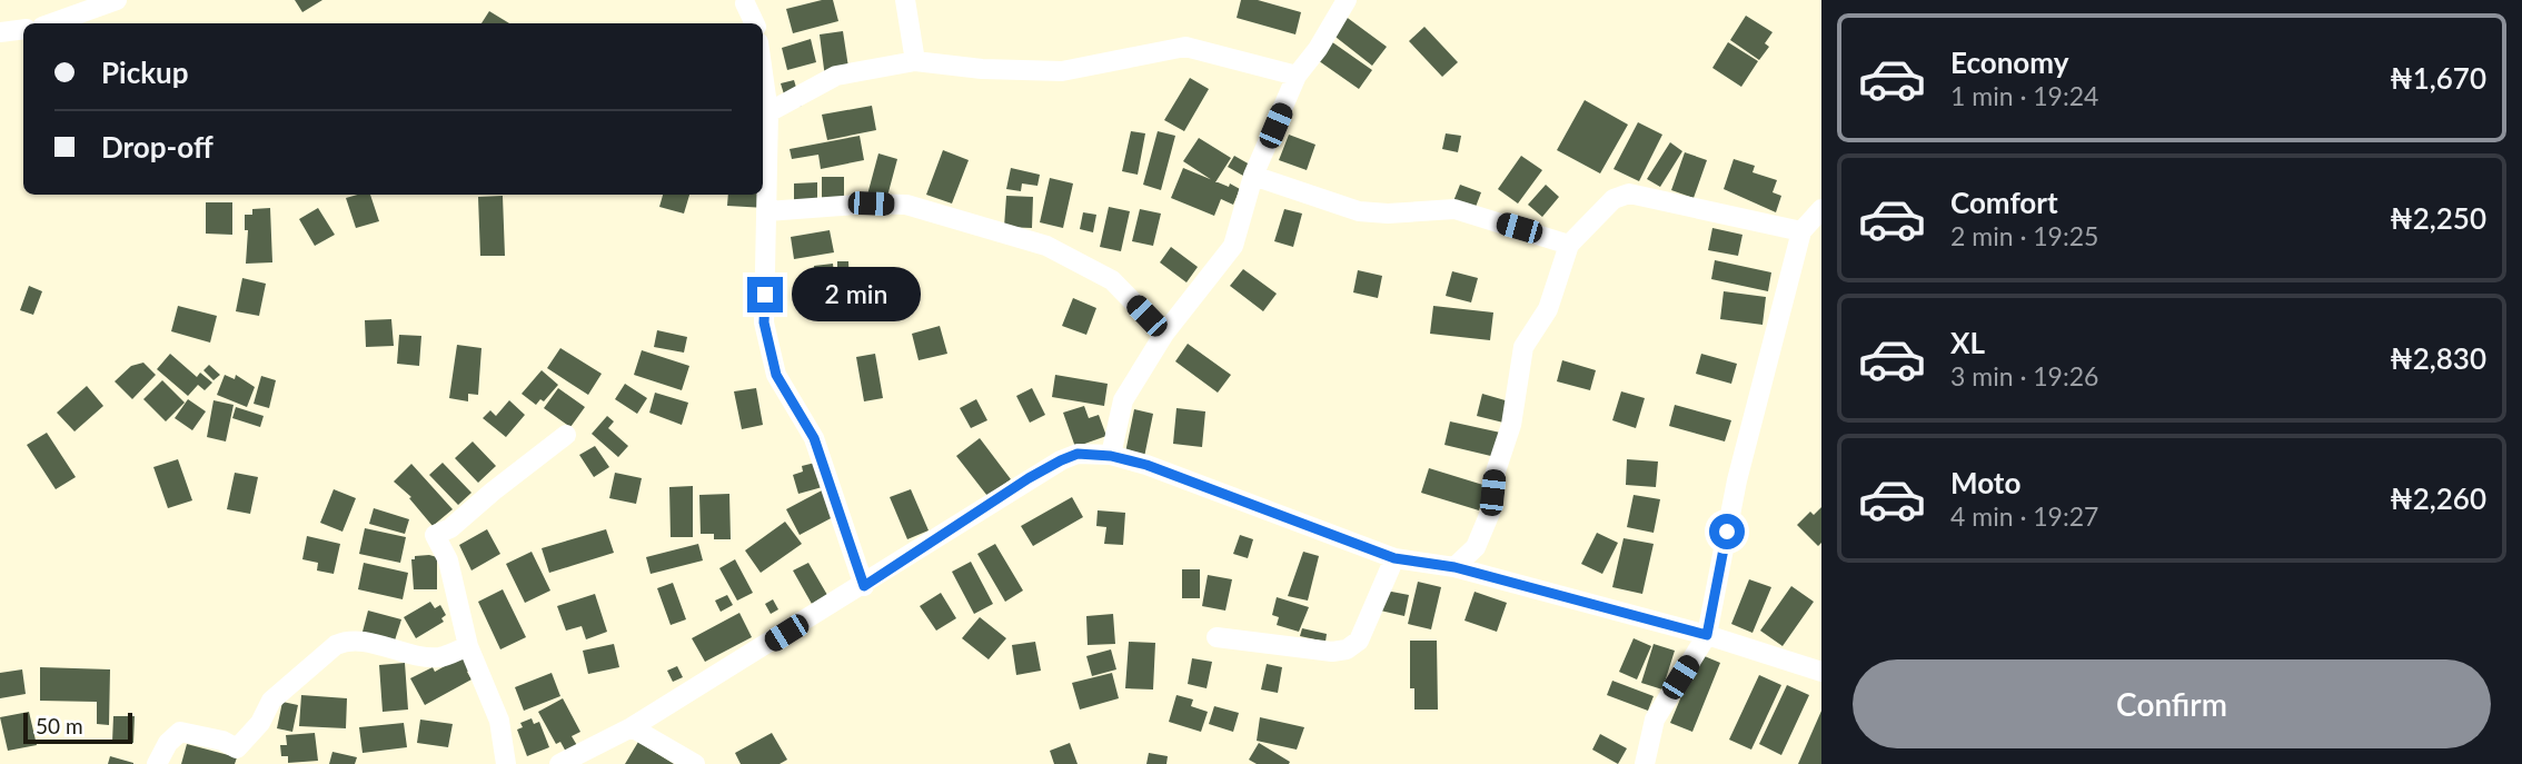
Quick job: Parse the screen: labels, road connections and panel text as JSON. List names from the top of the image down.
{
  "scale_bar": "50 m",
  "page": {
    "list": [
      {
        "name": "Economy",
        "note": "1 min · 19:24",
        "value": "₦1,670"
      },
      {
        "name": "Comfort",
        "note": "2 min · 19:25",
        "value": "₦2,250"
      },
      {
        "name": "XL",
        "note": "3 min · 19:26",
        "value": "₦2,830"
      },
      {
        "name": "Moto",
        "note": "4 min · 19:27",
        "value": "₦2,260"
      }
    ],
    "banner": ["Pickup", "Drop-off"],
    "bubble": "2 min",
    "buttons": "Confirm",
    "scale": "50 m"
  }
}
